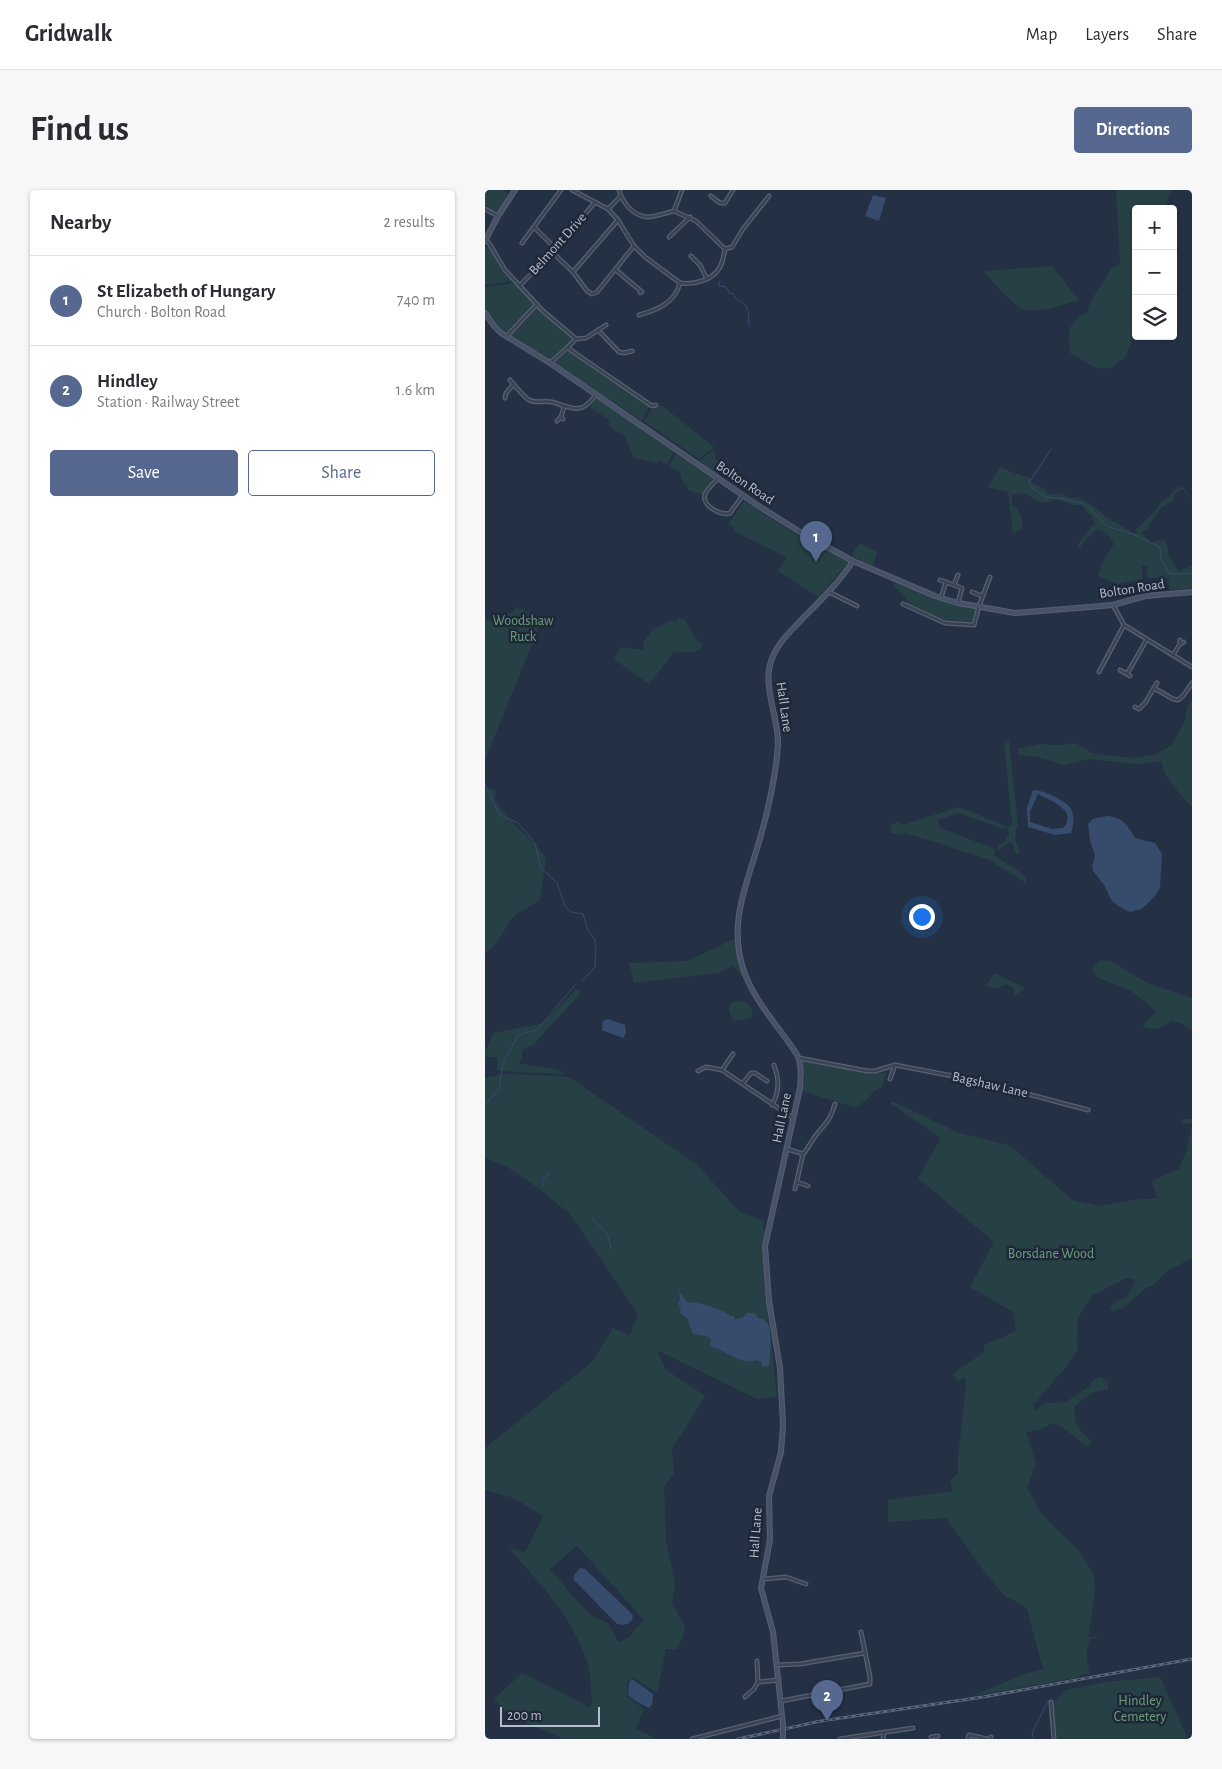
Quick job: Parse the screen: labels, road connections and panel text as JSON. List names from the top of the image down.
{
  "streets": {
    "street": [
      "Belmont Drive",
      "Bolton Road",
      "Hall Lane",
      "Bagshaw Lane"
    ]
  },
  "crossings": [
    ["Bolton Road", "Hall Lane"]
  ],
  "parks": ["Woodshaw Ruck", "Borsdane Wood", "Hindley Cemetery"],
  "scale_bar": "200 m",
  "page": {
    "header": "Gridwalk",
    "nav": ["Map", "Layers", "Share"],
    "buttons": [
      "Directions",
      ["Save", "Share"]
    ],
    "title": "Find us",
    "heading": ["Nearby", "2 results"],
    "map_buttons": ["+", "−"],
    "list": [
      {
        "mark": "1",
        "name": "St Elizabeth of Hungary",
        "note": "Church · Bolton Road",
        "value": "740 m"
      },
      {
        "mark": "2",
        "name": "Hindley",
        "note": "Station · Railway Street",
        "value": "1.6 km"
      }
    ],
    "pins": ["1", "2"],
    "scale": "200 m"
  }
}
